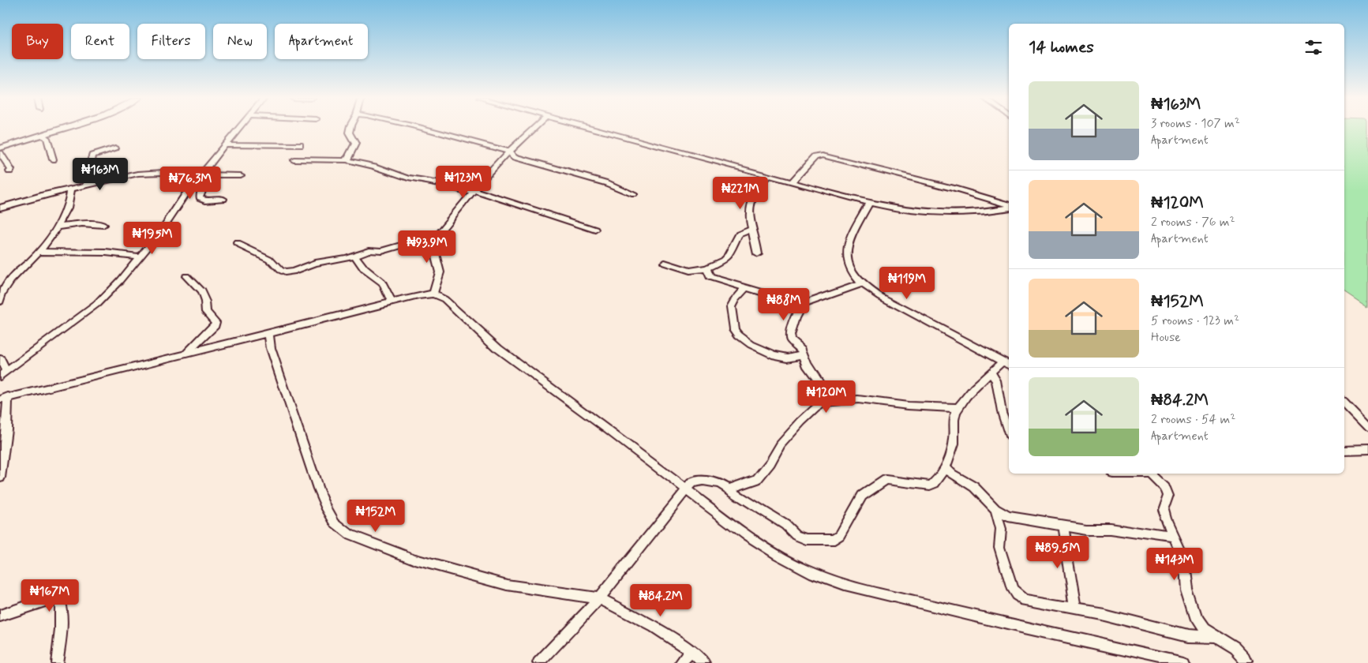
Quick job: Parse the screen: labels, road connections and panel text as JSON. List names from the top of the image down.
{
  "page": {
    "chip": [
      "Buy",
      "Rent",
      "Filters",
      "New",
      "Apartment"
    ],
    "heading": "14 homes",
    "list": [
      {
        "name": "₦163M",
        "note": "3 rooms · 107 m² · Apartment"
      },
      {
        "name": "₦120M",
        "note": "2 rooms · 76 m² · Apartment"
      },
      {
        "name": "₦152M",
        "note": "5 rooms · 123 m² · House"
      },
      {
        "name": "₦84.2M",
        "note": "2 rooms · 54 m² · Apartment"
      }
    ],
    "price": [
      "₦163M",
      "₦123M",
      "₦76.3M",
      "₦221M",
      "₦195M",
      "₦93.9M",
      "₦119M",
      "₦88M",
      "₦120M",
      "₦152M",
      "₦89.5M",
      "₦143M",
      "₦167M",
      "₦84.2M"
    ]
  }
}
